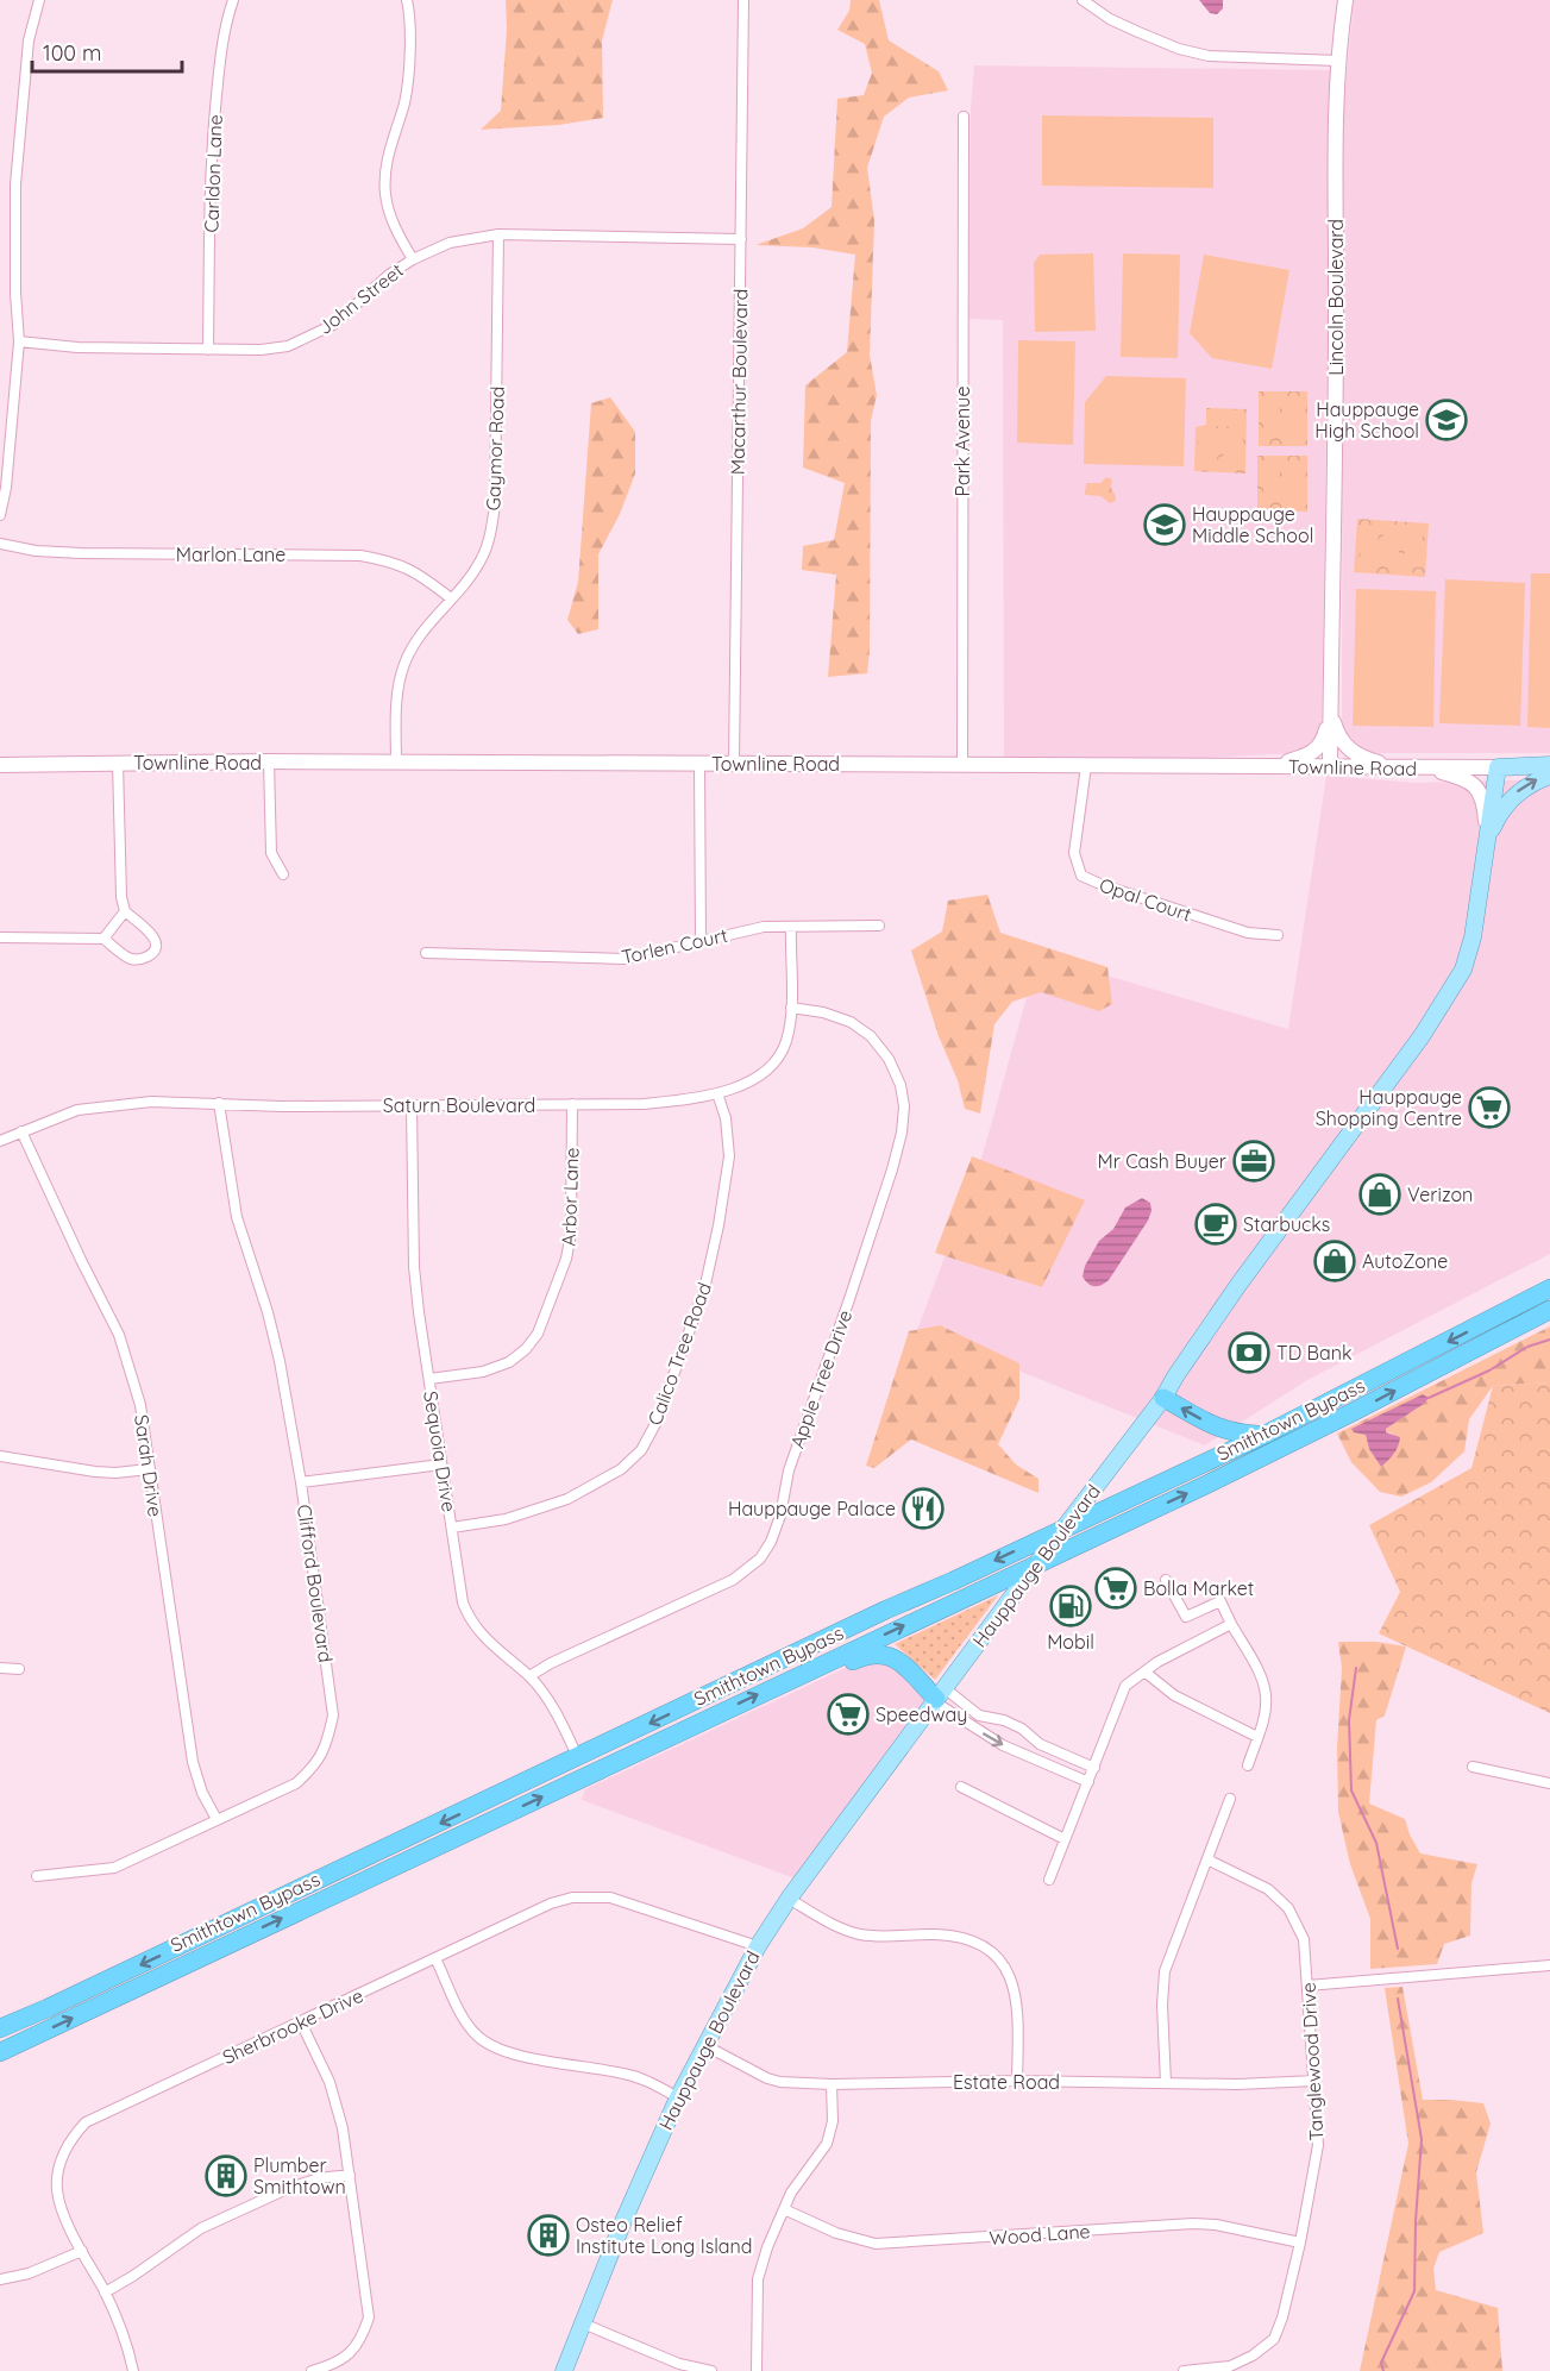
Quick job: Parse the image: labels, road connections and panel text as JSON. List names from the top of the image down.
{
  "streets": {
    "highway": ["Smithtown Bypass"],
    "main road": ["Townline Road", "Hauppauge Boulevard"],
    "street": [
      "Carldon Lane",
      "Lincoln Boulevard",
      "John Street",
      "Macarthur Boulevard",
      "Park Avenue",
      "Gaymor Road",
      "Marlon Lane",
      "Opal Court",
      "Torlen Court",
      "Saturn Boulevard",
      "Arbor Lane",
      "Calico Tree Road",
      "Apple Tree Drive",
      "Sequoia Drive",
      "Sarah Drive",
      "Clifford Boulevard",
      "Sherbrooke Drive",
      "Tanglewood Drive",
      "Estate Road",
      "Wood Lane"
    ]
  },
  "crossings": [
    ["Carldon Lane", "John Street"],
    ["Lincoln Boulevard", "Townline Road"],
    ["John Street", "Macarthur Boulevard"],
    ["John Street", "Gaymor Road"],
    ["Macarthur Boulevard", "Townline Road"],
    ["Park Avenue", "Townline Road"],
    ["Gaymor Road", "Marlon Lane"],
    ["Gaymor Road", "Townline Road"],
    ["Townline Road", "Opal Court"],
    ["Townline Road", "Hauppauge Boulevard"],
    ["Torlen Court", "Saturn Boulevard"],
    ["Saturn Boulevard", "Arbor Lane"],
    ["Saturn Boulevard", "Calico Tree Road"],
    ["Saturn Boulevard", "Apple Tree Drive"],
    ["Saturn Boulevard", "Sequoia Drive"],
    ["Saturn Boulevard", "Sarah Drive"],
    ["Saturn Boulevard", "Clifford Boulevard"],
    ["Arbor Lane", "Sequoia Drive"],
    ["Calico Tree Road", "Sequoia Drive"],
    ["Apple Tree Drive", "Sequoia Drive"],
    ["Smithtown Bypass", "Sequoia Drive"],
    ["Smithtown Bypass", "Hauppauge Boulevard"],
    ["Sarah Drive", "Clifford Boulevard"],
    ["Hauppauge Boulevard", "Sherbrooke Drive"],
    ["Hauppauge Boulevard", "Estate Road"],
    ["Tanglewood Drive", "Estate Road"],
    ["Tanglewood Drive", "Wood Lane"]
  ],
  "places": {
    "school or university": ["Hauppauge High School", "Hauppauge Middle School"],
    "supermarket": ["Hauppauge Shopping Centre", "Bolla Market", "Speedway"],
    "office": ["Mr Cash Buyer"],
    "shop": ["Verizon", "AutoZone"],
    "cafe": ["Starbucks"],
    "bank": ["TD Bank"],
    "restaurant": ["Hauppauge Palace"],
    "fuel station": ["Mobil"],
    "building": ["Plumber Smithtown", "Osteo Relief Institute Long Island"]
  },
  "scale_bar": "100 m"
}
